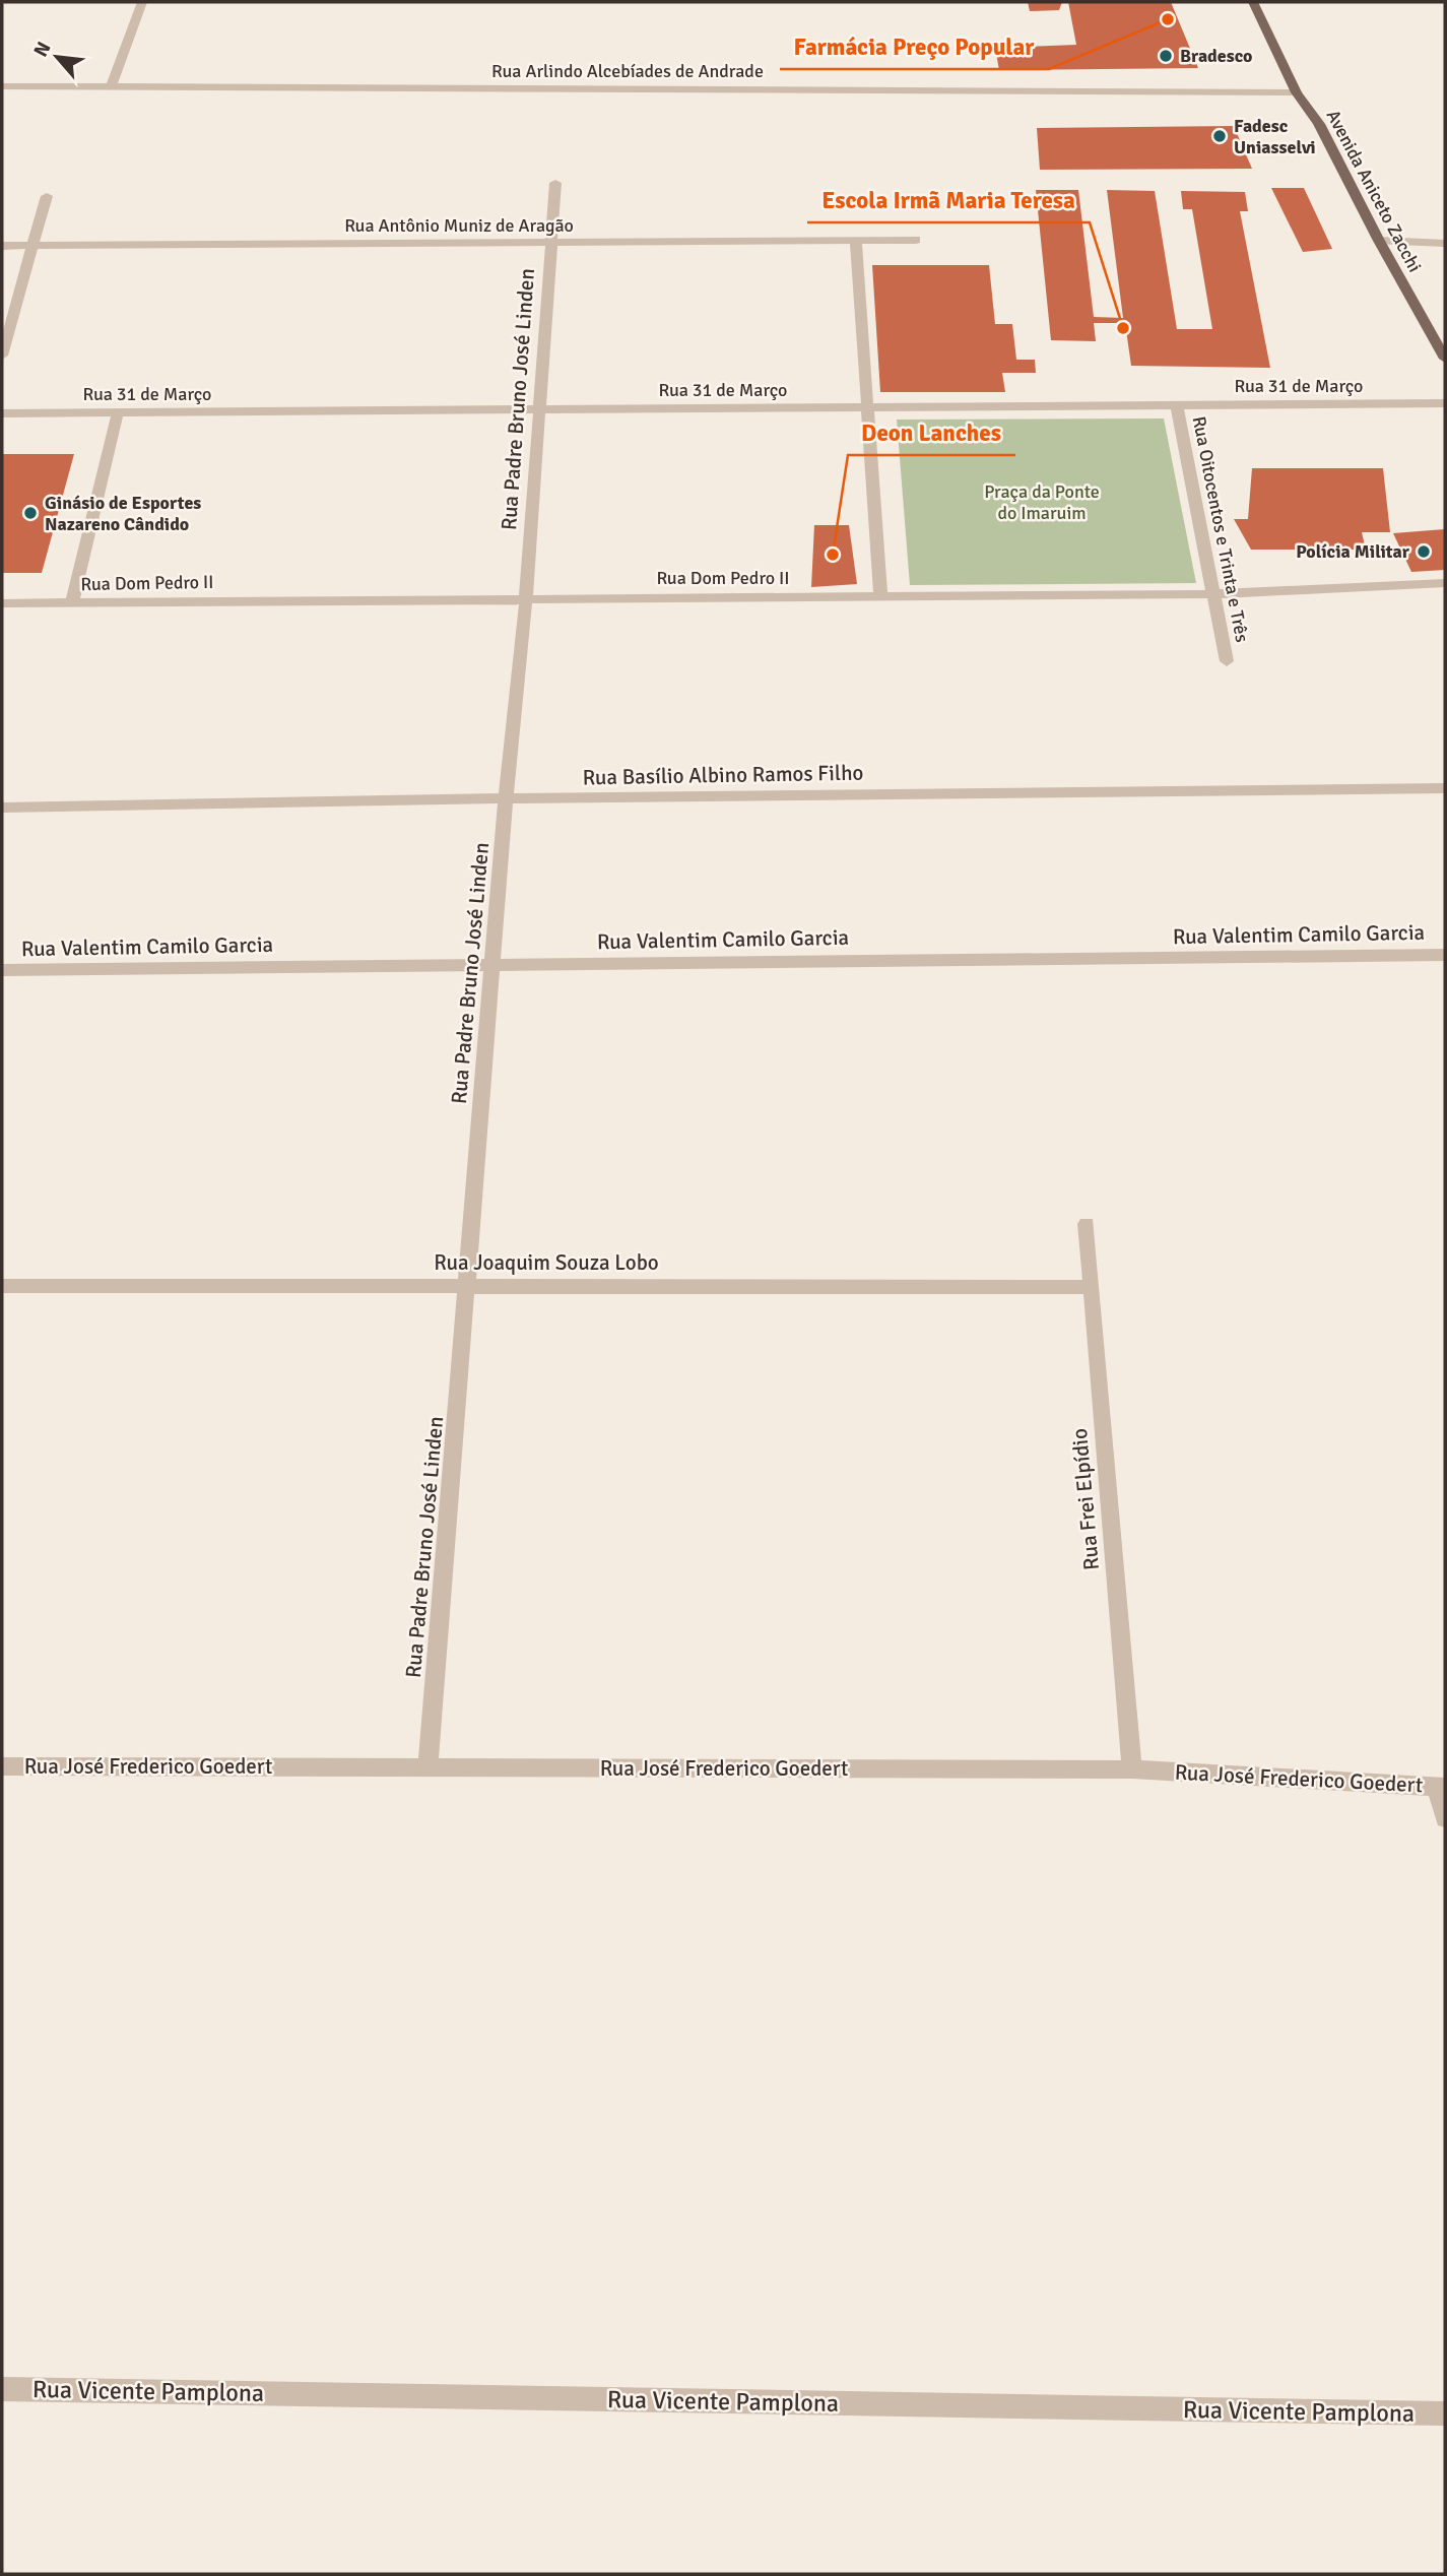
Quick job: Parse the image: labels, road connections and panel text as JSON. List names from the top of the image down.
{
  "streets": {
    "main road": ["Avenida Aniceto Zacchi"],
    "street": [
      "Rua Arlindo Alcebíades de Andrade",
      "Rua Antônio Muniz de Aragão",
      "Rua 31 de Março",
      "Rua Padre Bruno José Linden",
      "Rua Oitocentos e Trinta e Três",
      "Rua Dom Pedro II",
      "Rua Basílio Albino Ramos Filho",
      "Rua Valentim Camilo Garcia",
      "Rua Joaquim Souza Lobo",
      "Rua Frei Elpídio",
      "Rua José Frederico Goedert",
      "Rua Vicente Pamplona"
    ]
  },
  "crossings": [
    ["Rua Arlindo Alcebíades de Andrade", "Avenida Aniceto Zacchi"],
    ["Rua Antônio Muniz de Aragão", "Rua Padre Bruno José Linden"],
    ["Rua 31 de Março", "Rua Padre Bruno José Linden"],
    ["Rua 31 de Março", "Rua Oitocentos e Trinta e Três"],
    ["Rua Padre Bruno José Linden", "Rua Dom Pedro II"],
    ["Rua Padre Bruno José Linden", "Rua Basílio Albino Ramos Filho"],
    ["Rua Padre Bruno José Linden", "Rua Valentim Camilo Garcia"],
    ["Rua Padre Bruno José Linden", "Rua Joaquim Souza Lobo"],
    ["Rua Padre Bruno José Linden", "Rua José Frederico Goedert"],
    ["Rua Oitocentos e Trinta e Três", "Rua Dom Pedro II"],
    ["Rua Joaquim Souza Lobo", "Rua Frei Elpídio"],
    ["Rua Frei Elpídio", "Rua José Frederico Goedert"]
  ],
  "parks": ["Praça da Ponte do Imaruim"],
  "places": [
    "Farmácia Preço Popular",
    "Bradesco",
    "Fadesc Uniasselvi",
    "Escola Irmã Maria Teresa",
    "Ginásio de Esportes Nazareno Cândido",
    "Polícia Militar",
    "Deon Lanches"
  ],
  "north": "top left"
}
